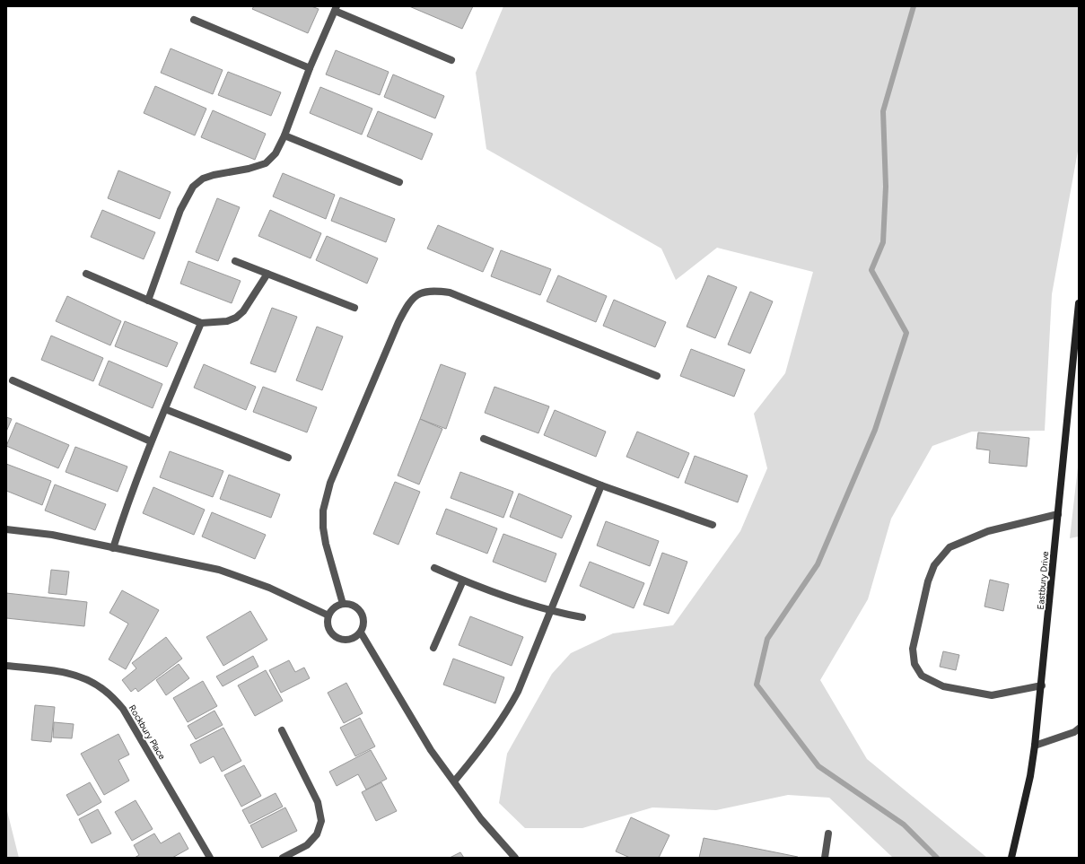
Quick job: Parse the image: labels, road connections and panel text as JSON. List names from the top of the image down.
{
  "streets": {
    "street": ["Eastbury Drive", "Rockbury Place"]
  }
}
